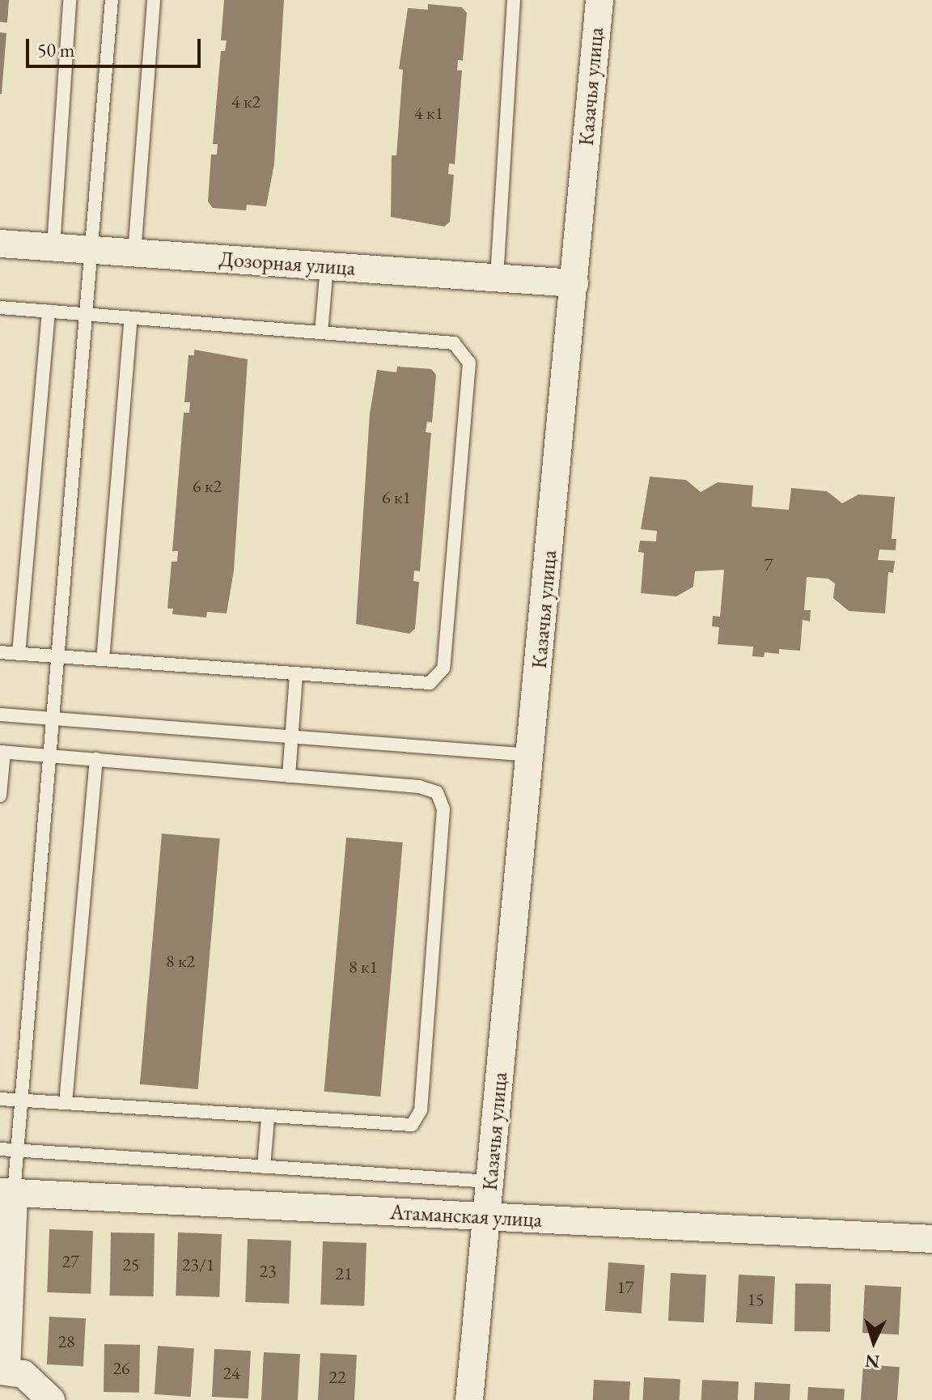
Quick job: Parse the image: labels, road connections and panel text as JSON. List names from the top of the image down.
{
  "streets": {
    "street": ["Казачья улица", "Дозорная улица", "Атаманская улица"]
  },
  "crossings": [
    ["Казачья улица", "Дозорная улица"],
    ["Казачья улица", "Атаманская улица"]
  ],
  "house_numbers": [
    "4 к2",
    "4 к1",
    "6 к2",
    "6 к1",
    "7",
    "8 к2",
    "8 к1",
    "27",
    "25",
    "23/1",
    "23",
    "21",
    "17",
    "15",
    "28",
    "26",
    "24",
    "22"
  ],
  "scale_bar": "50 m",
  "north": "bottom"
}
